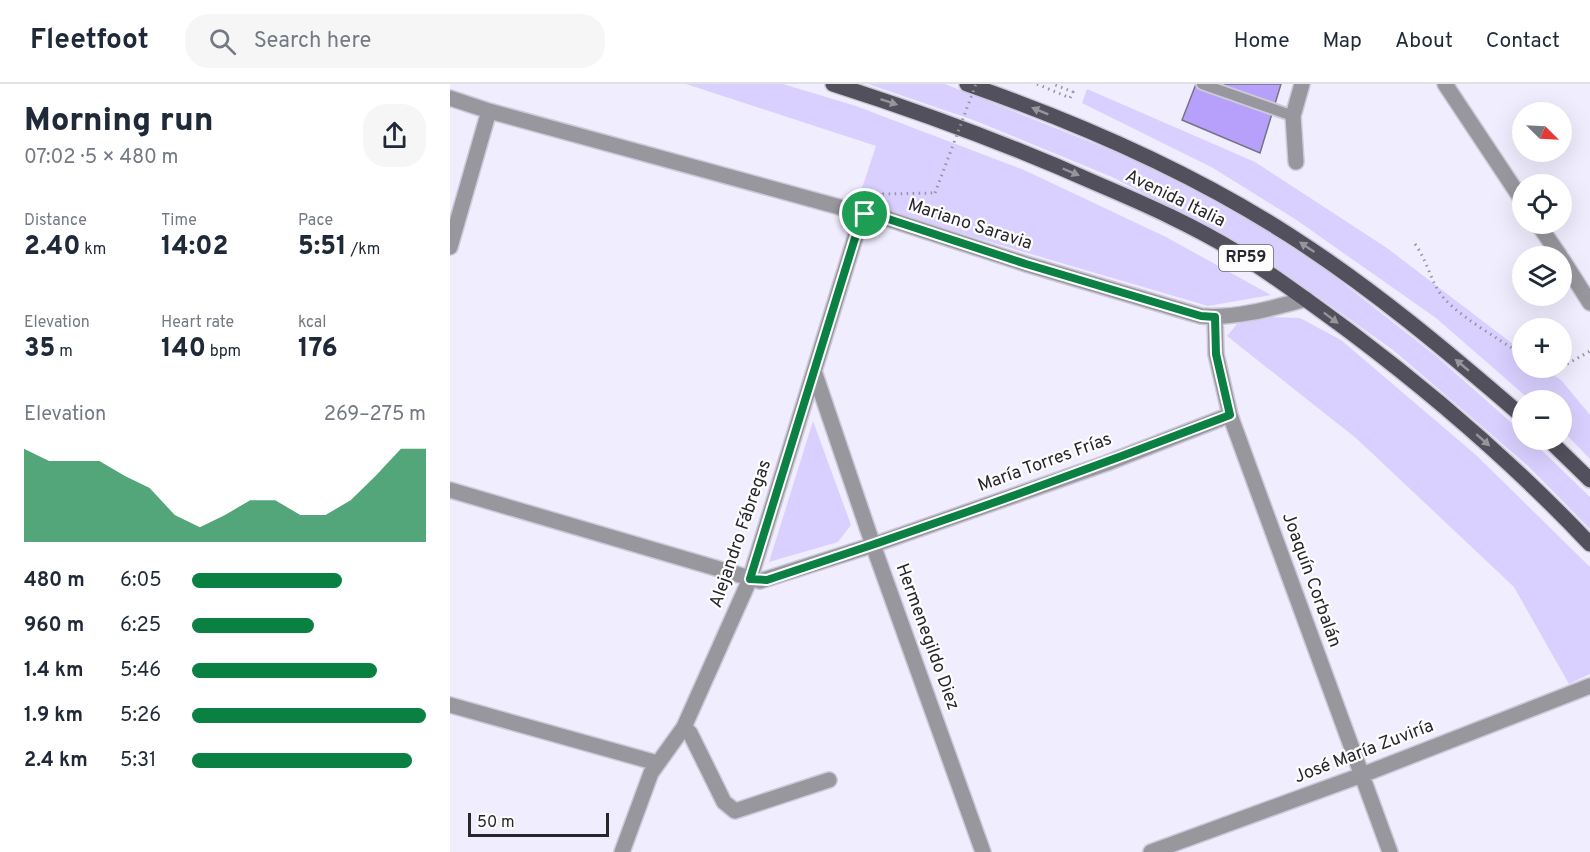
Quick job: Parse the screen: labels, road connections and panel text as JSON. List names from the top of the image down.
{
  "streets": {
    "main road": ["Avenida Italia", "RP59"],
    "street": [
      "Mariano Saravia",
      "María Torres Frías",
      "Alejandro Fábregas",
      "Joaquín Corbalán",
      "Hermenegildo Diez",
      "José María Zuviría"
    ]
  },
  "crossings": [
    ["Avenida Italia", "Mariano Saravia"],
    ["Mariano Saravia", "Alejandro Fábregas"],
    ["Mariano Saravia", "Joaquín Corbalán"],
    ["María Torres Frías", "Joaquín Corbalán"],
    ["María Torres Frías", "Hermenegildo Diez"],
    ["Alejandro Fábregas", "Hermenegildo Diez"],
    ["Joaquín Corbalán", "José María Zuviría"]
  ],
  "scale_bar": "50 m",
  "north": "bottom right",
  "page": {
    "header": "Fleetfoot",
    "search": "Search here",
    "nav": [
      "Home",
      "Map",
      "About",
      "Contact"
    ],
    "heading": ["Morning run", "07:02 · 5 × 480 m"],
    "map_buttons": ["+", "−"],
    "stats": [
      ["Distance", "2.40 km"],
      ["Time", "14:02"],
      ["Pace", "5:51 /km"],
      ["Elevation", "35 m"],
      ["Heart rate", "140 bpm"],
      ["kcal", "176"]
    ],
    "chart": ["Elevation", "269–275 m"],
    "list": [
      {
        "name": "480 m",
        "note": "6:05"
      },
      {
        "name": "960 m",
        "note": "6:25"
      },
      {
        "name": "1.4 km",
        "note": "5:46"
      },
      {
        "name": "1.9 km",
        "note": "5:26"
      },
      {
        "name": "2.4 km",
        "note": "5:31"
      }
    ],
    "scale": "50 m"
  }
}
